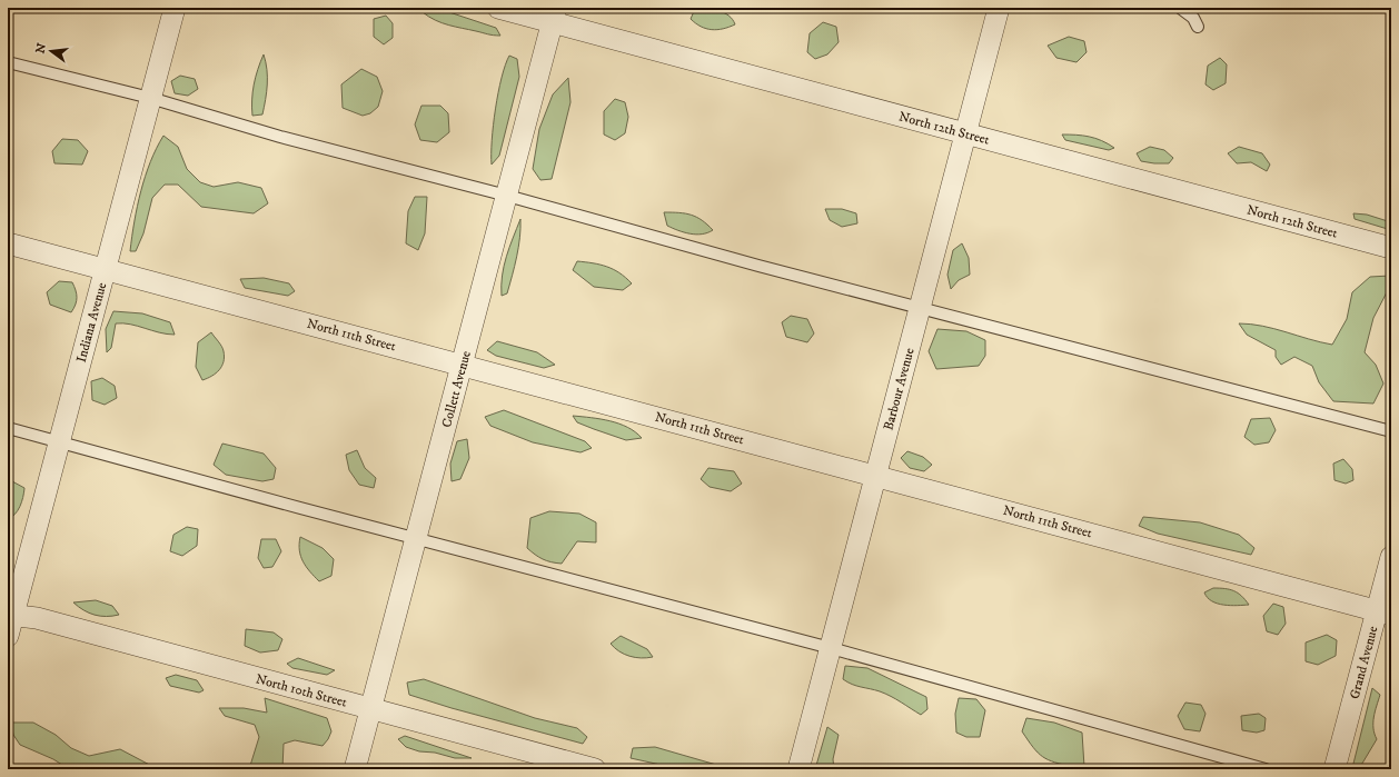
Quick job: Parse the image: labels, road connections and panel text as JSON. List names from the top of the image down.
{
  "streets": {
    "street": [
      "North 12th Street",
      "Indiana Avenue",
      "North 11th Street",
      "Collett Avenue",
      "Barbour Avenue",
      "Grand Avenue",
      "North 10th Street"
    ]
  },
  "crossings": [
    ["North 12th Street", "Collett Avenue"],
    ["North 12th Street", "Barbour Avenue"],
    ["Indiana Avenue", "North 11th Street"],
    ["Indiana Avenue", "North 10th Street"],
    ["North 11th Street", "Collett Avenue"],
    ["North 11th Street", "Barbour Avenue"],
    ["North 11th Street", "Grand Avenue"],
    ["Collett Avenue", "North 10th Street"]
  ],
  "north": "left"
}
